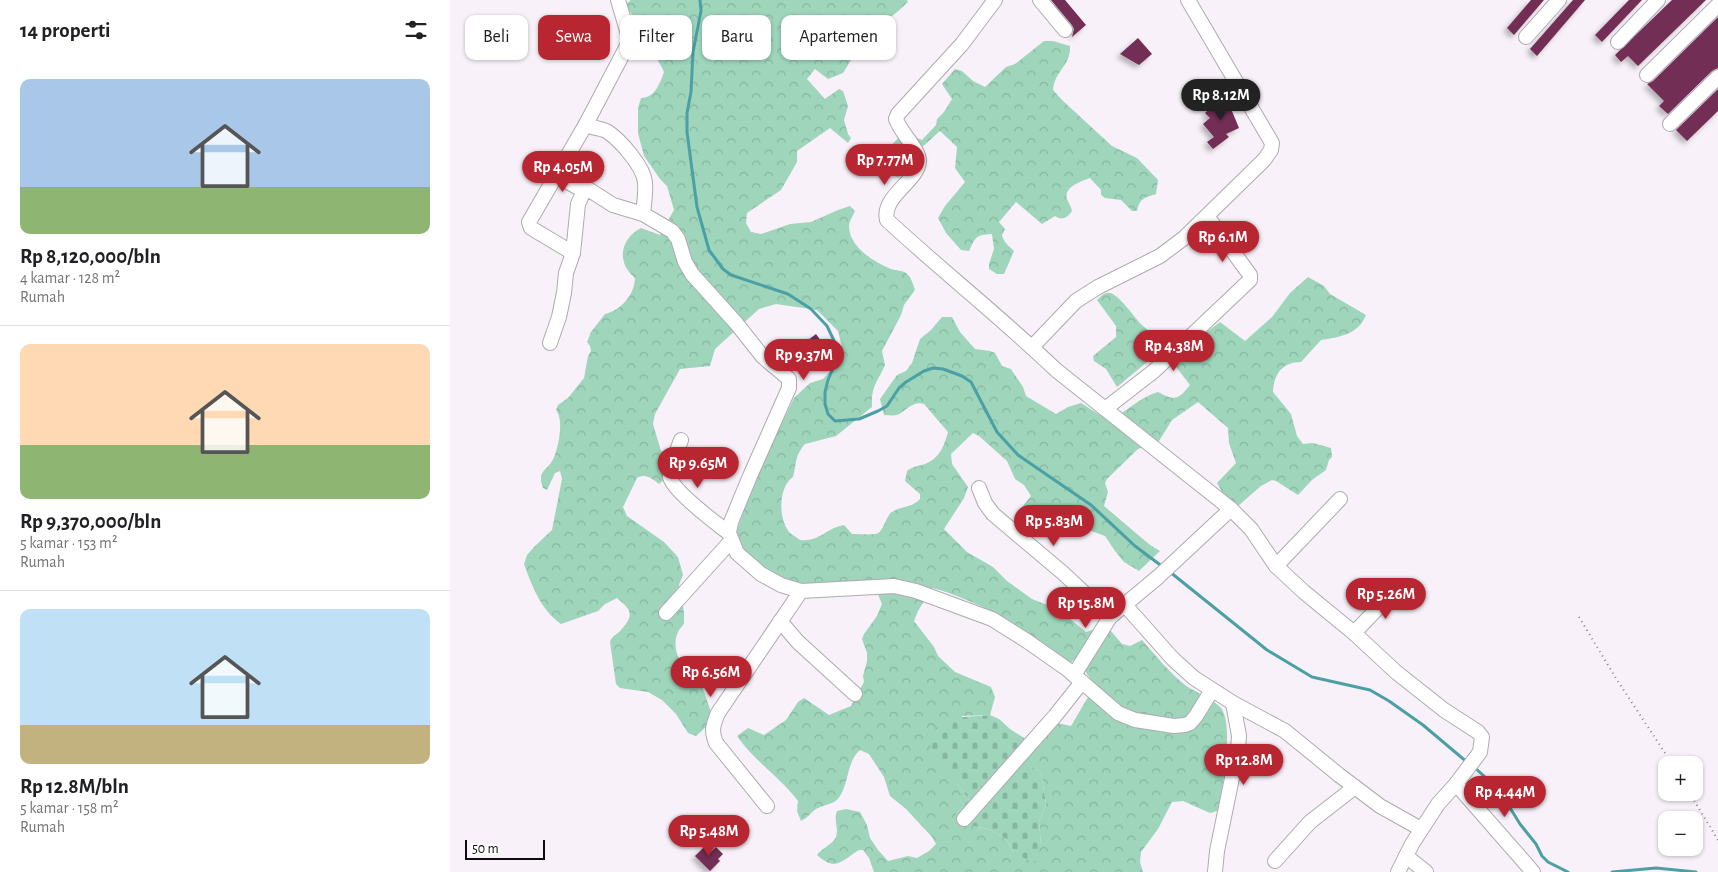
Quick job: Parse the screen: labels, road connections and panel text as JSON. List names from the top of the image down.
{
  "scale_bar": "50 m",
  "page": {
    "heading": "14 properti",
    "chip": [
      "Beli",
      "Sewa",
      "Filter",
      "Baru",
      "Apartemen"
    ],
    "list": [
      {
        "name": "Rp 8,120,000/bln",
        "note": "4 kamar · 128 m² · Rumah"
      },
      {
        "name": "Rp 9,370,000/bln",
        "note": "5 kamar · 153 m² · Rumah"
      },
      {
        "name": "Rp 12.8M/bln",
        "note": "5 kamar · 158 m² · Rumah"
      }
    ],
    "price": [
      "Rp 8.12M",
      "Rp 7.77M",
      "Rp 4.05M",
      "Rp 6.1M",
      "Rp 4.38M",
      "Rp 9.37M",
      "Rp 9.65M",
      "Rp 5.83M",
      "Rp 5.26M",
      "Rp 15.8M",
      "Rp 6.56M",
      "Rp 12.8M",
      "Rp 4.44M",
      "Rp 5.48M"
    ],
    "map_buttons": ["+", "−"],
    "scale": "50 m"
  }
}
